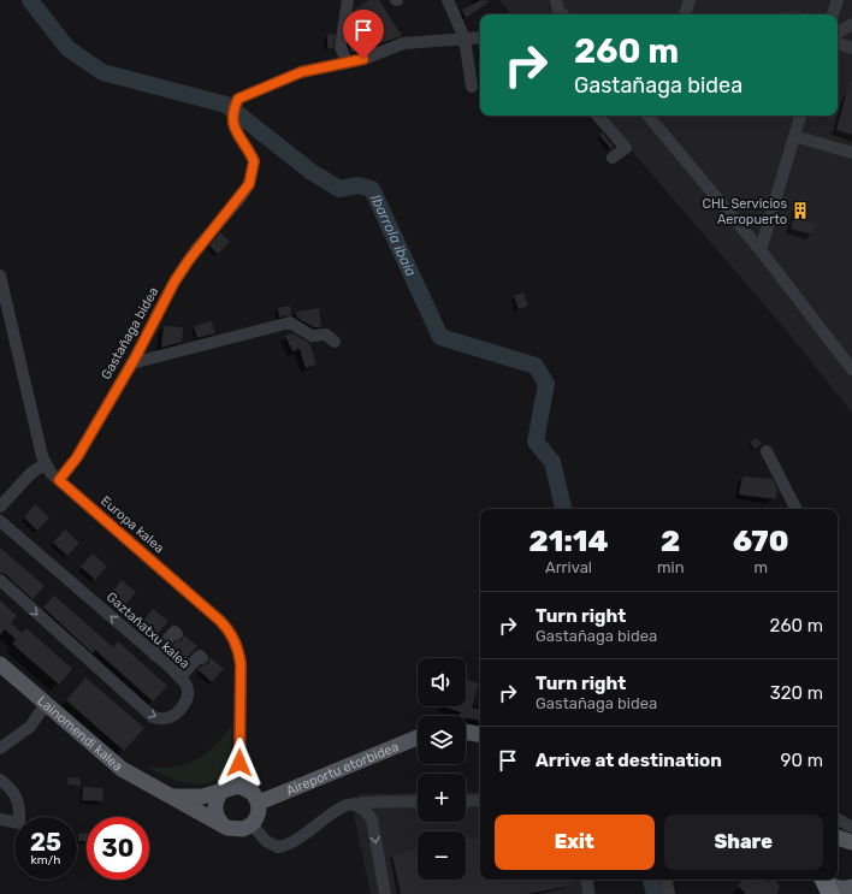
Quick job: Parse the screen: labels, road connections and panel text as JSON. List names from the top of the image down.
{
  "streets": {
    "main road": ["Lainomendi kalea", "Aireportu etorbidea"],
    "street": ["Gastañaga bidea", "Europa kalea", "Gaztañatxu kalea"]
  },
  "crossings": [
    ["Gastañaga bidea", "Europa kalea"],
    ["Europa kalea", "Lainomendi kalea"],
    ["Europa kalea", "Aireportu etorbidea"],
    ["Lainomendi kalea", "Aireportu etorbidea"]
  ],
  "water": ["Ibarrola ibaia"],
  "places": {
    "building": ["CHL Servicios Aeropuerto"]
  },
  "page": {
    "turn": ["260 m", "Gastañaga bidea"],
    "eta": [
      "21:14",
      "Arrival",
      "2",
      "min",
      "670",
      "m"
    ],
    "list": [
      {
        "name": "Turn right",
        "note": "Gastañaga bidea",
        "value": "260 m"
      },
      {
        "name": "Turn right",
        "note": "Gastañaga bidea",
        "value": "320 m"
      },
      {
        "name": "Arrive at destination",
        "value": "90 m"
      }
    ],
    "map_buttons": ["+", "−"],
    "buttons": ["Exit", "Share"],
    "speed": "25 km/h",
    "limit": "30"
  }
}
